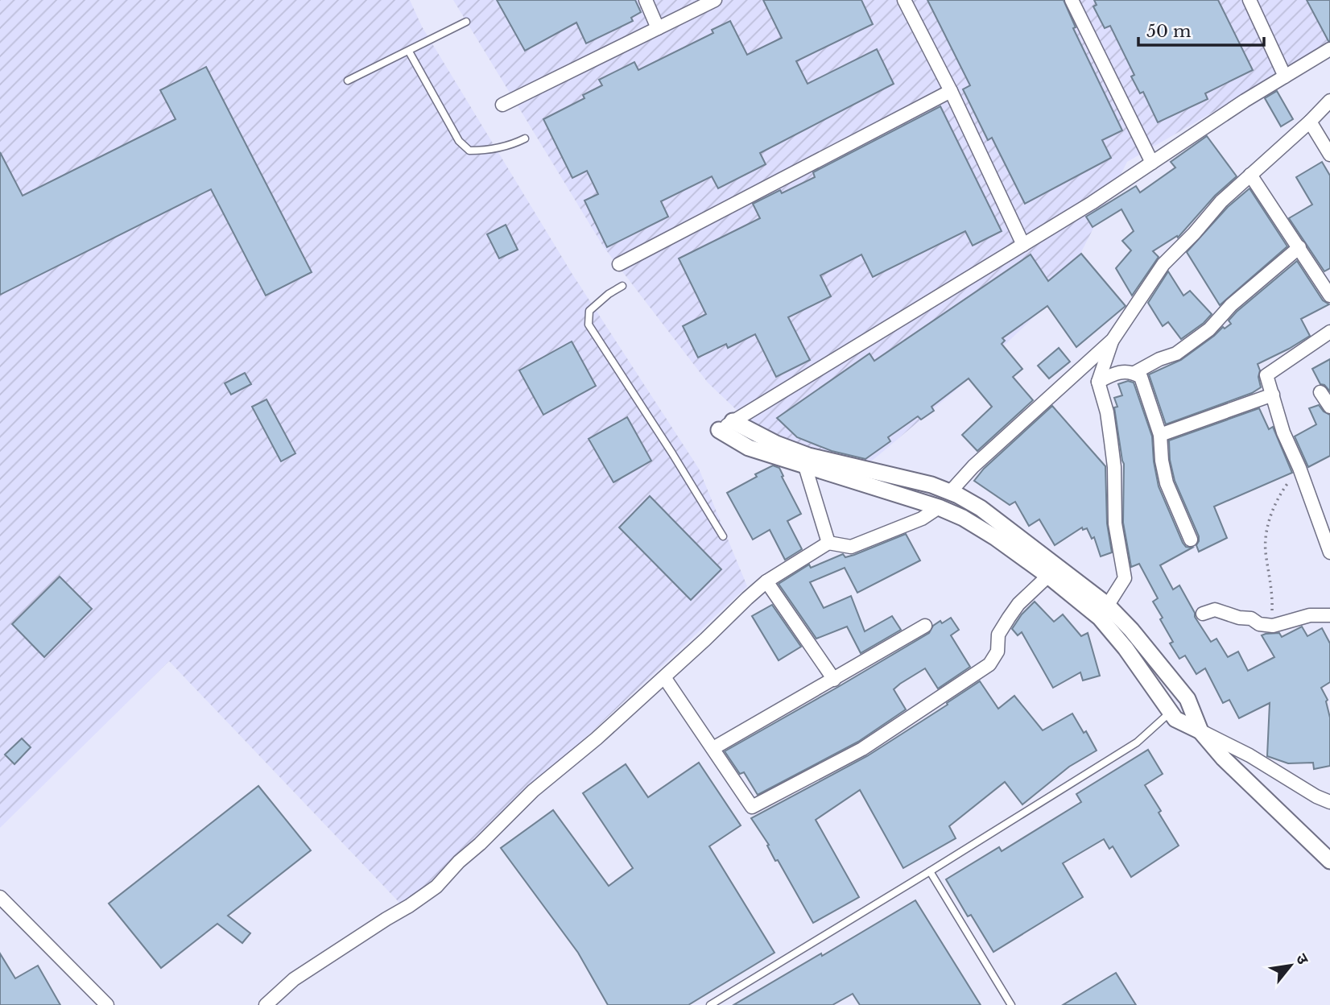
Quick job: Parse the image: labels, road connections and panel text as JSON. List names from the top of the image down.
{
  "scale_bar": "50 m",
  "north": "top right"
}
